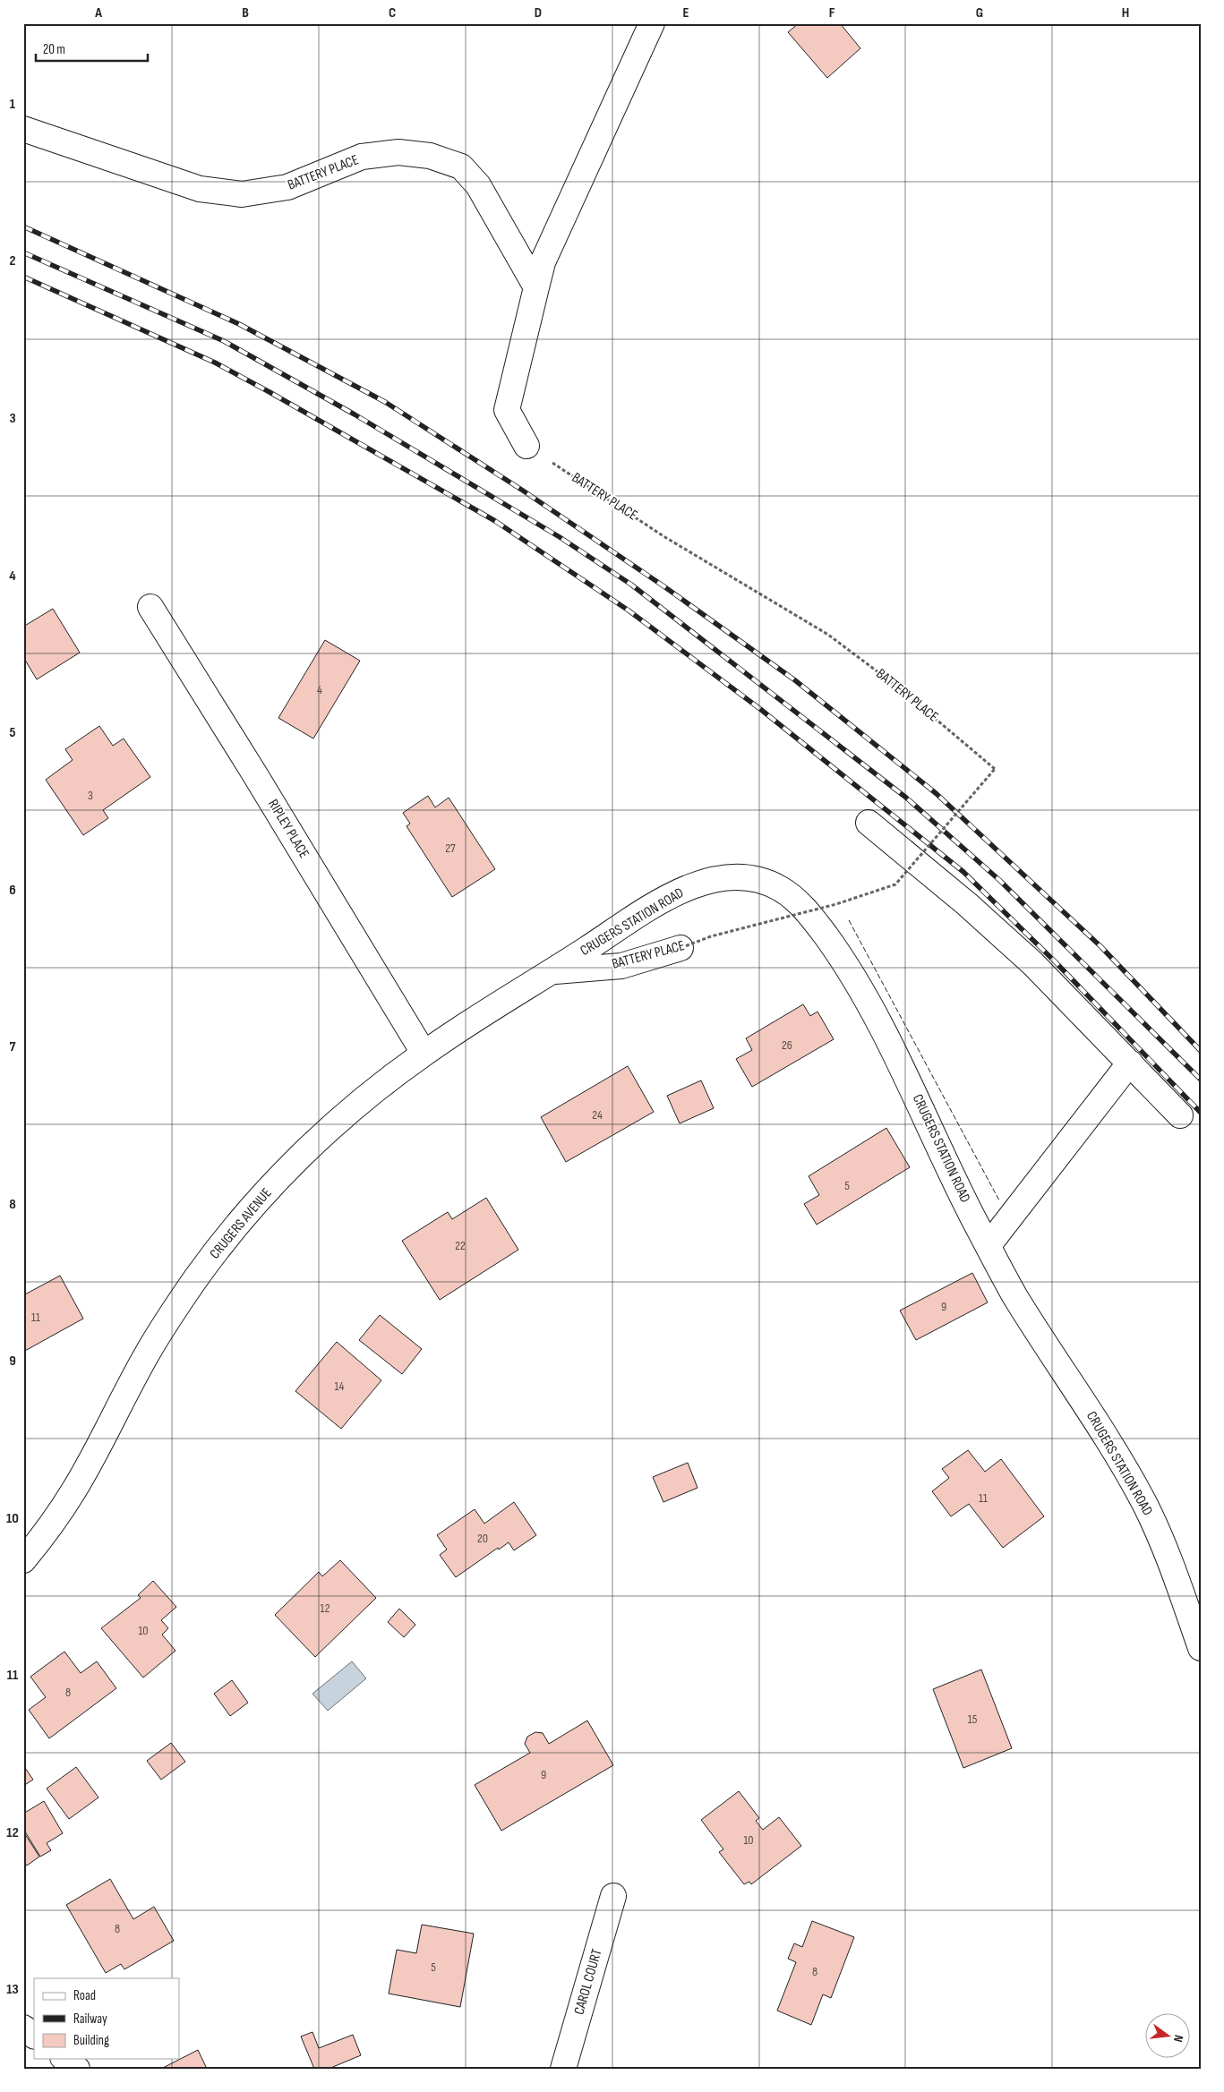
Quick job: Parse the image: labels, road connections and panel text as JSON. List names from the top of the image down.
{
  "streets": {
    "street": [
      "BATTERY PLACE",
      "RIPLEY PLACE",
      "CRUGERS STATION ROAD",
      "CRUGERS AVENUE",
      "CAROL COURT"
    ]
  },
  "crossings": [
    ["BATTERY PLACE", "CRUGERS STATION ROAD"],
    ["BATTERY PLACE", "CRUGERS AVENUE"],
    ["RIPLEY PLACE", "CRUGERS AVENUE"],
    ["CRUGERS STATION ROAD", "CRUGERS AVENUE"]
  ],
  "house_numbers": [
    "4",
    "3",
    "27",
    "26",
    "24",
    "5",
    "22",
    "9",
    "11",
    "14",
    "11",
    "20",
    "12",
    "10",
    "8",
    "15",
    "9",
    "10",
    "8",
    "5",
    "8"
  ],
  "legend": ["Road", "Railway", "Building"],
  "scale_bar": "20 m",
  "north": "right",
  "grid": {
    "columns": [
      "A",
      "B",
      "C",
      "D",
      "E",
      "F",
      "G",
      "H"
    ],
    "rows": [
      "1",
      "2",
      "3",
      "4",
      "5",
      "6",
      "7",
      "8",
      "9",
      "10",
      "11",
      "12",
      "13"
    ]
  }
}
